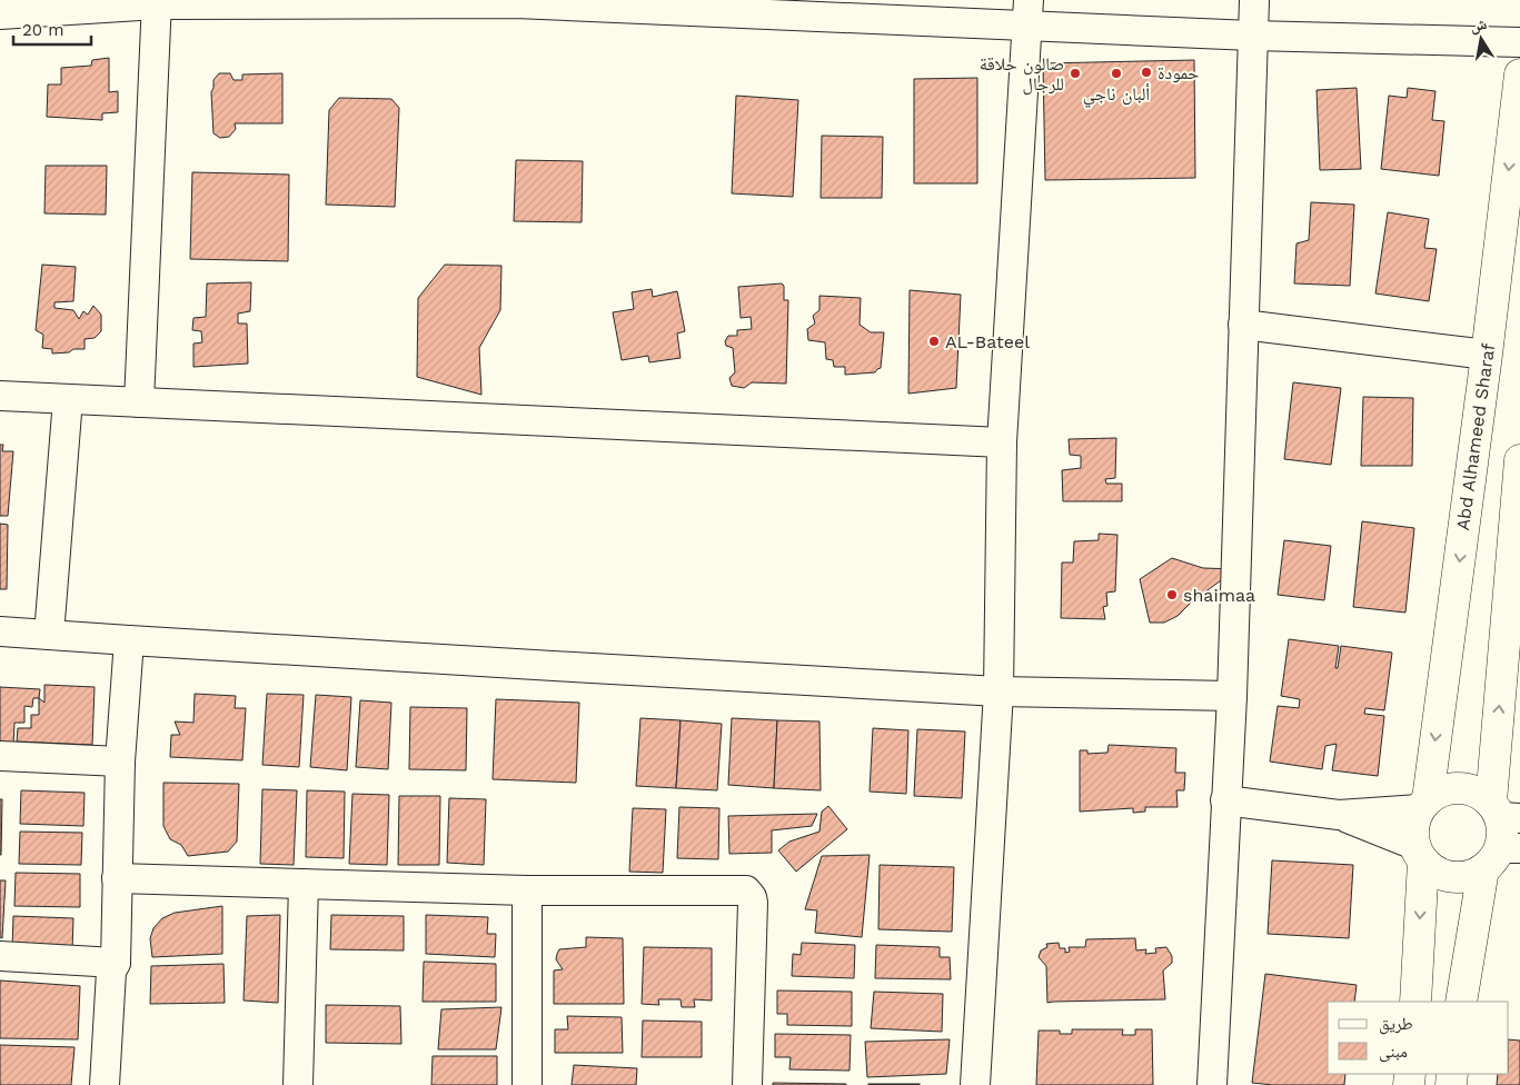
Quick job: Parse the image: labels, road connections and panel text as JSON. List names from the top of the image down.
{
  "streets": {
    "main road": ["Abd Alhameed Sharaf"]
  },
  "places": [
    "حمودة",
    "صالون حلاقة للرجال",
    "ألبان ناجي",
    "AL-Bateel",
    "shaimaa"
  ],
  "legend": ["طريق", "مبنى"],
  "scale_bar": "20 m",
  "north": "top"
}
